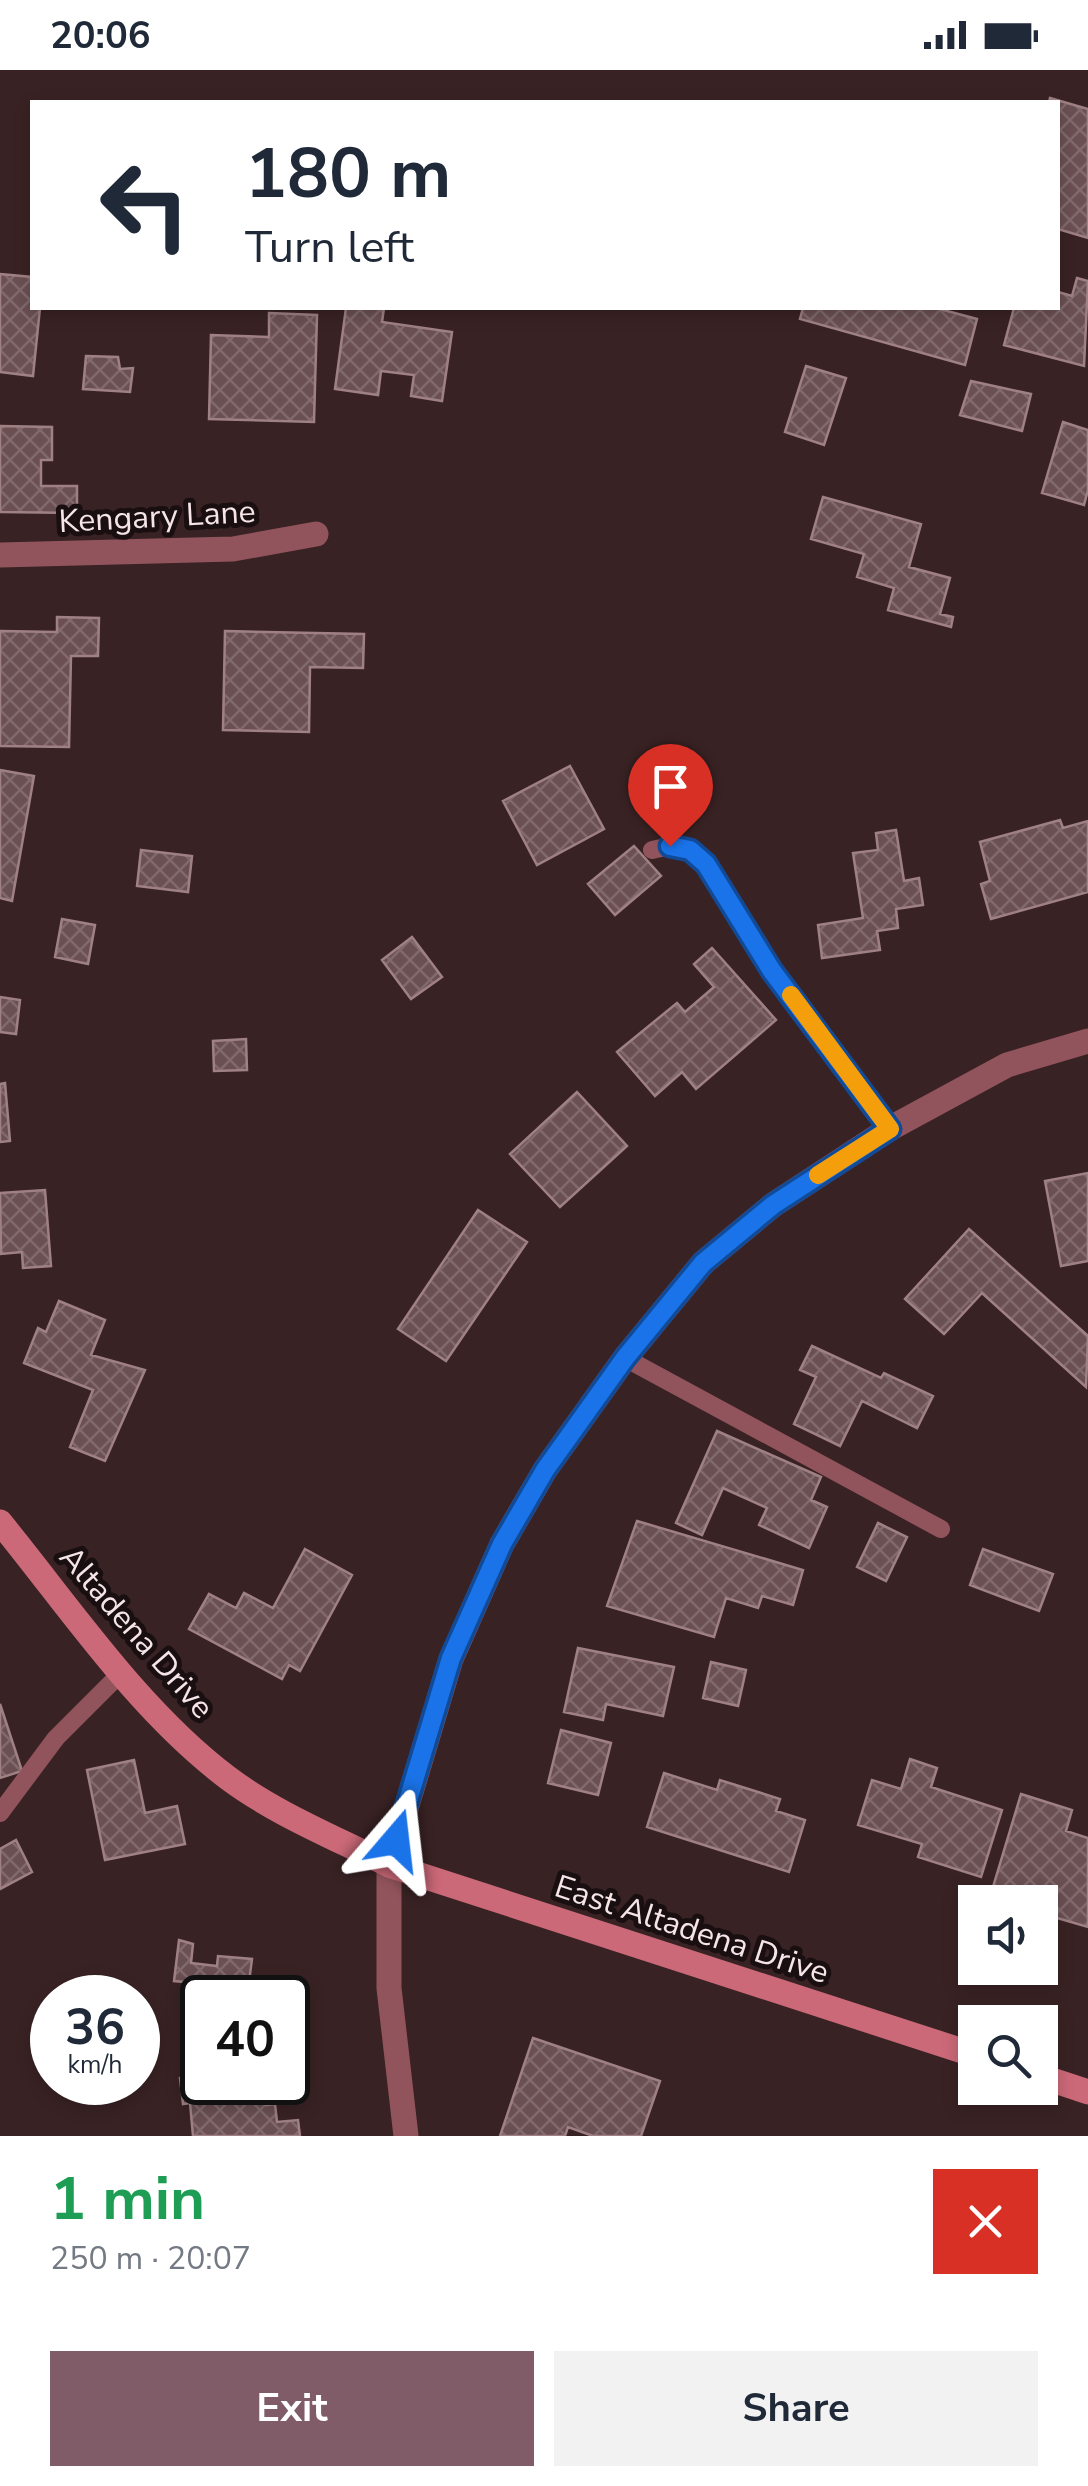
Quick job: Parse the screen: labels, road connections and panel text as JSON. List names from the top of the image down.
{
  "streets": {
    "main road": ["Altadena Drive", "East Altadena Drive"],
    "street": ["Kengary Lane"]
  },
  "crossings": [
    ["Altadena Drive", "East Altadena Drive"]
  ],
  "page": {
    "status": "20:06",
    "turn": ["180 m", "Turn left"],
    "speed": "36 km/h",
    "limit": "40",
    "heading": ["1 min", "250 m · 20:07"],
    "buttons": ["Exit", "Share"]
  }
}
